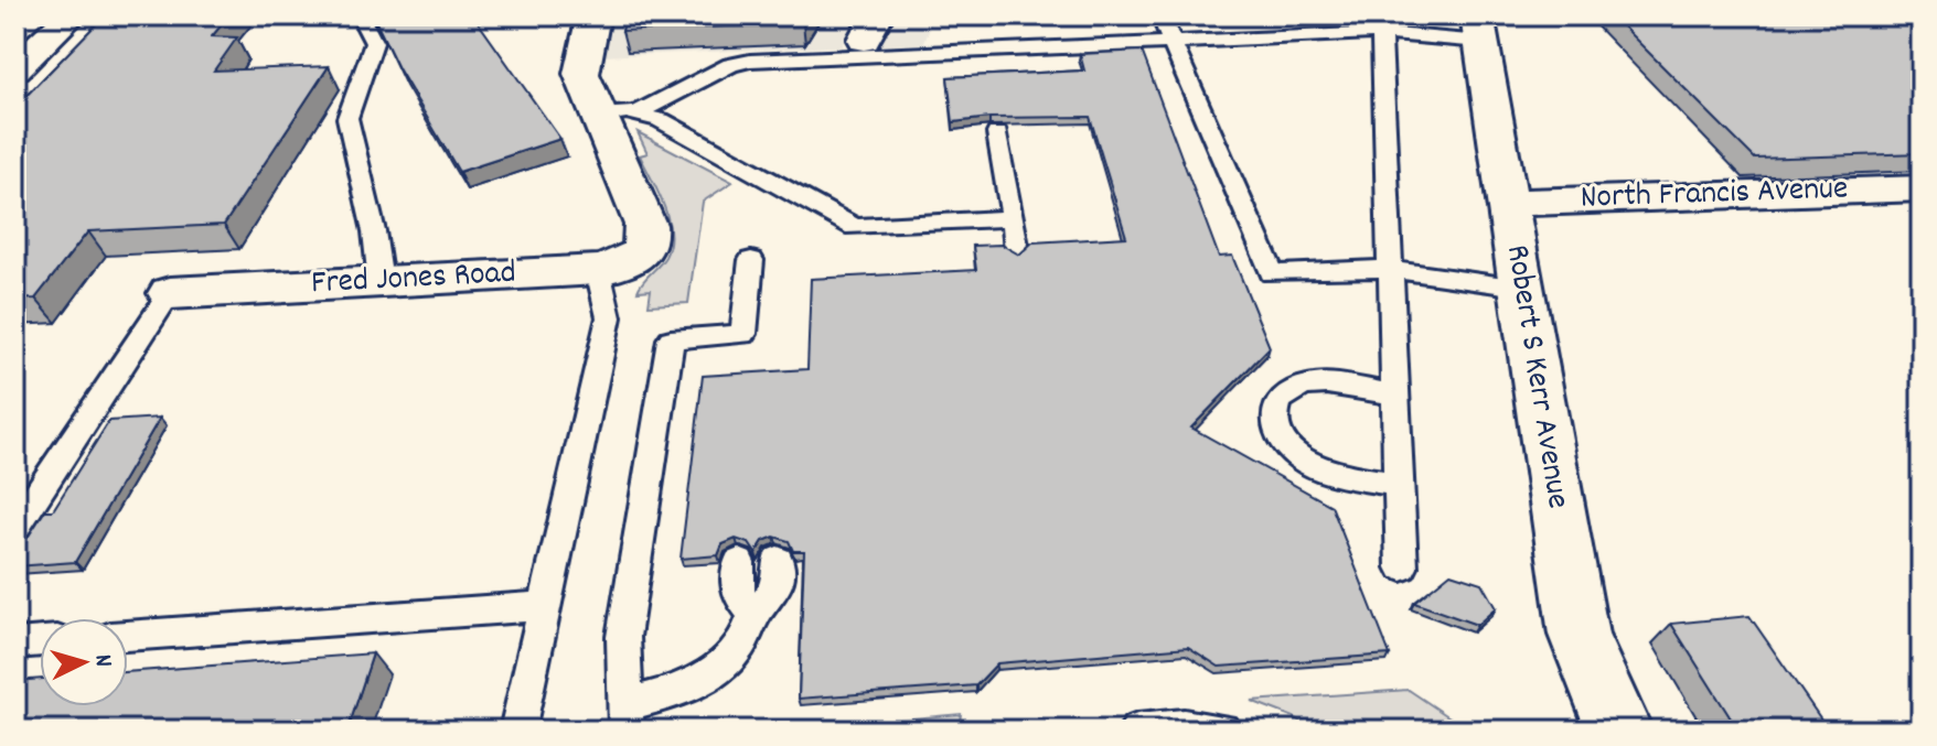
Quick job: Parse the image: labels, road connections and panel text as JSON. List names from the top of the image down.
{
  "streets": {
    "street": ["North Francis Avenue", "Fred Jones Road", "Robert S Kerr Avenue"]
  },
  "crossings": [
    ["North Francis Avenue", "Robert S Kerr Avenue"]
  ],
  "north": "right"
}
